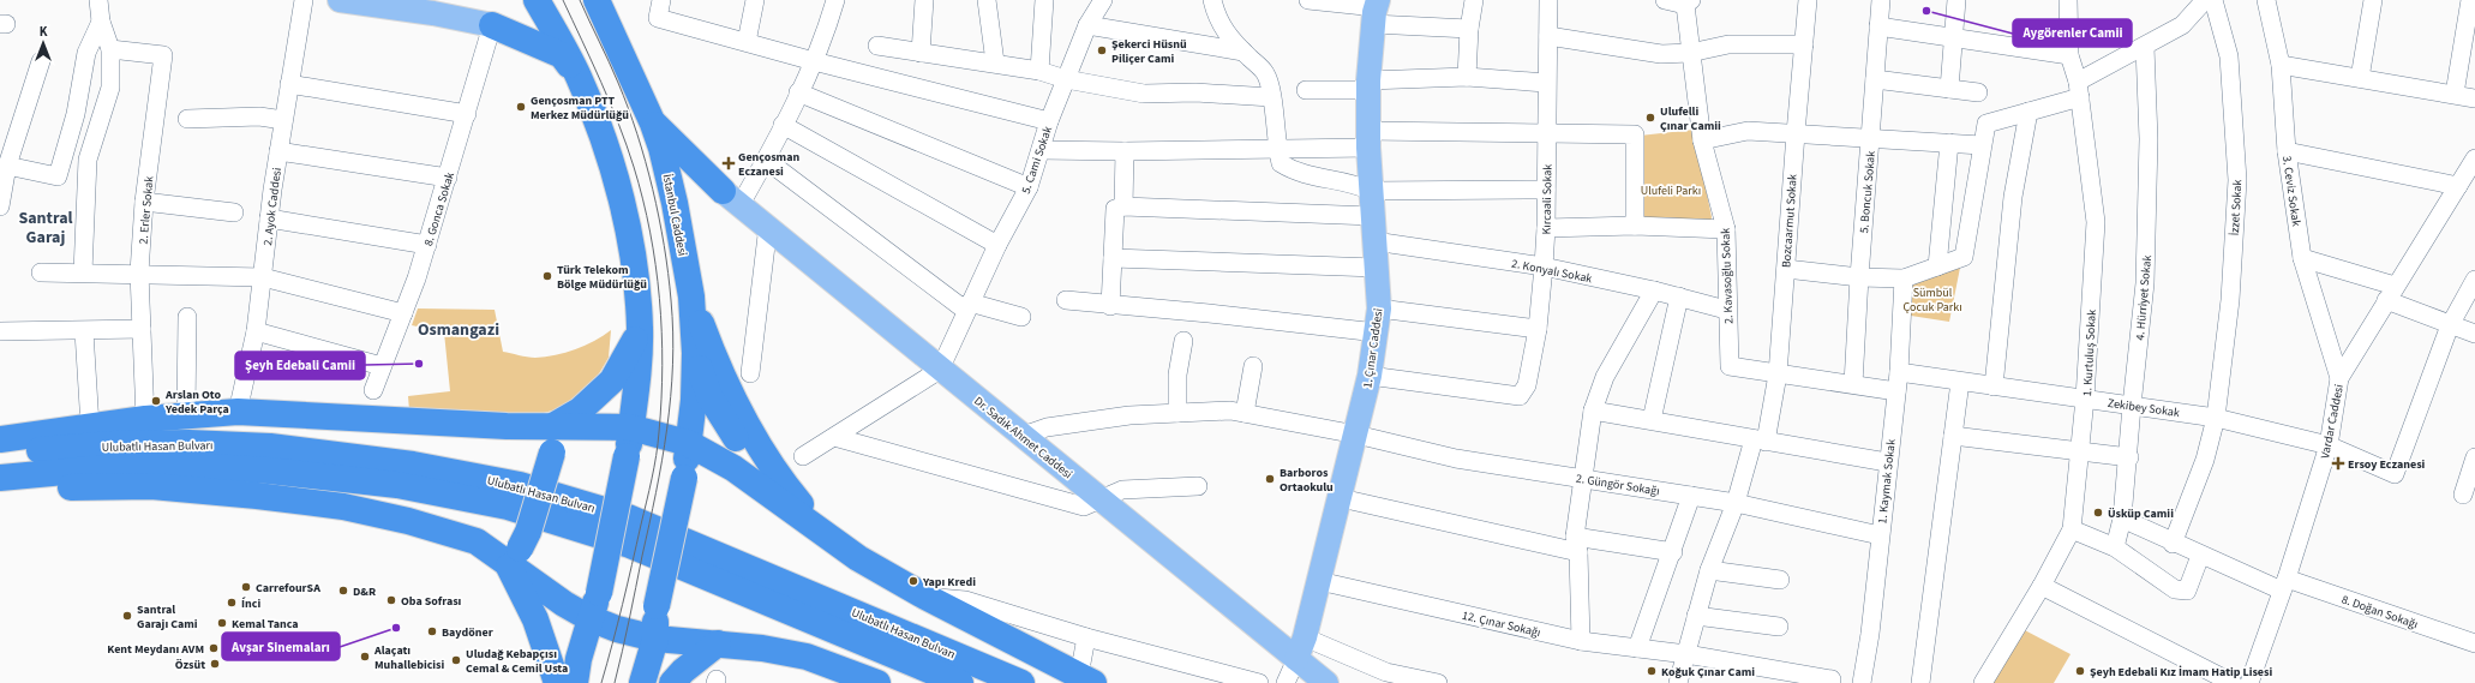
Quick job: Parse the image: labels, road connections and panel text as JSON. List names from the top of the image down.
{
  "streets": {
    "highway": ["İstanbul Caddesi", "Ulubatlı Hasan Bulvarı"],
    "main road": ["1. Çınar Caddesi", "Dr. Sadık Ahmet Caddesi"],
    "street": [
      "5. Cami Sokak",
      "3. Ceviz Sokak",
      "5. Boncuk Sokak",
      "Kırcaali Sokak",
      "2. Ayok Caddesi",
      "İzzet Sokak",
      "8. Gonca Sokak",
      "2. Erler Sokak",
      "Bozcaarmut Sokak",
      "2. Konyalı Sokak",
      "2. Kavasoğlu Sokak",
      "4. Hürriyet Sokak",
      "1. Kurtuluş Sokak",
      "Zekibey Sokak",
      "Vardar Caddesi",
      "1. Kaymak Sokak",
      "2. Güngör Sokağı",
      "8. Doğan Sokağı",
      "12. Çınar Sokağı"
    ]
  },
  "crossings": [
    ["5. Cami Sokak", "Dr. Sadık Ahmet Caddesi"],
    ["3. Ceviz Sokak", "Vardar Caddesi"],
    ["Kırcaali Sokak", "2. Konyalı Sokak"],
    ["Kırcaali Sokak", "1. Çınar Caddesi"],
    ["İzzet Sokak", "Zekibey Sokak"],
    ["İzzet Sokak", "8. Doğan Sokağı"],
    ["Bozcaarmut Sokak", "2. Kavasoğlu Sokak"],
    ["Bozcaarmut Sokak", "2. Güngör Sokağı"],
    ["Bozcaarmut Sokak", "12. Çınar Sokağı"],
    ["2. Konyalı Sokak", "2. Kavasoğlu Sokak"],
    ["2. Konyalı Sokak", "1. Çınar Caddesi"],
    ["4. Hürriyet Sokak", "Zekibey Sokak"],
    ["4. Hürriyet Sokak", "8. Doğan Sokağı"],
    ["1. Çınar Caddesi", "Dr. Sadık Ahmet Caddesi"],
    ["1. Çınar Caddesi", "2. Güngör Sokağı"],
    ["1. Çınar Caddesi", "12. Çınar Sokağı"],
    ["1. Kurtuluş Sokak", "Zekibey Sokak"],
    ["Zekibey Sokak", "Vardar Caddesi"],
    ["Zekibey Sokak", "1. Kaymak Sokak"],
    ["Vardar Caddesi", "8. Doğan Sokağı"],
    ["Dr. Sadık Ahmet Caddesi", "2. Güngör Sokağı"],
    ["1. Kaymak Sokak", "2. Güngör Sokağı"]
  ],
  "districts": ["Santral Garaj", "Osmangazi"],
  "parks": ["Ulufeli Parkı", "Sümbül Çocuk Parkı"],
  "places": {
    "other": [
      "Aygörenler Camii",
      "Şekerci Hüsnü Piliçer Cami",
      "Gençosman PTT Merkez Müdürlüğü",
      "Ulufelli Çınar Camii",
      "Türk Telekom Bölge Müdürlüğü",
      "Şeyh Edebali Camii",
      "Arslan Oto Yedek Parça",
      "Barboros Ortaokulu",
      "Üsküp Camii",
      "Yapı Kredi",
      "CarrefourSA",
      "D&R",
      "Oba Sofrası",
      "Ínci",
      "Santral Garajı Cami",
      "Kemal Tanca",
      "Avşar Sinemaları",
      "Baydöner",
      "Kent Meydanı AVM",
      "Alaçatı Muhallebicisi",
      "Uludağ Kebapçısı Cemal & Cemil Usta",
      "Özsüt",
      "Koğuk Çınar Cami",
      "Şeyh Edebali Kız İmam Hatip Lisesi"
    ],
    "health": ["Gençosman Eczanesi", "Ersoy Eczanesi"]
  },
  "north": "top"
}
